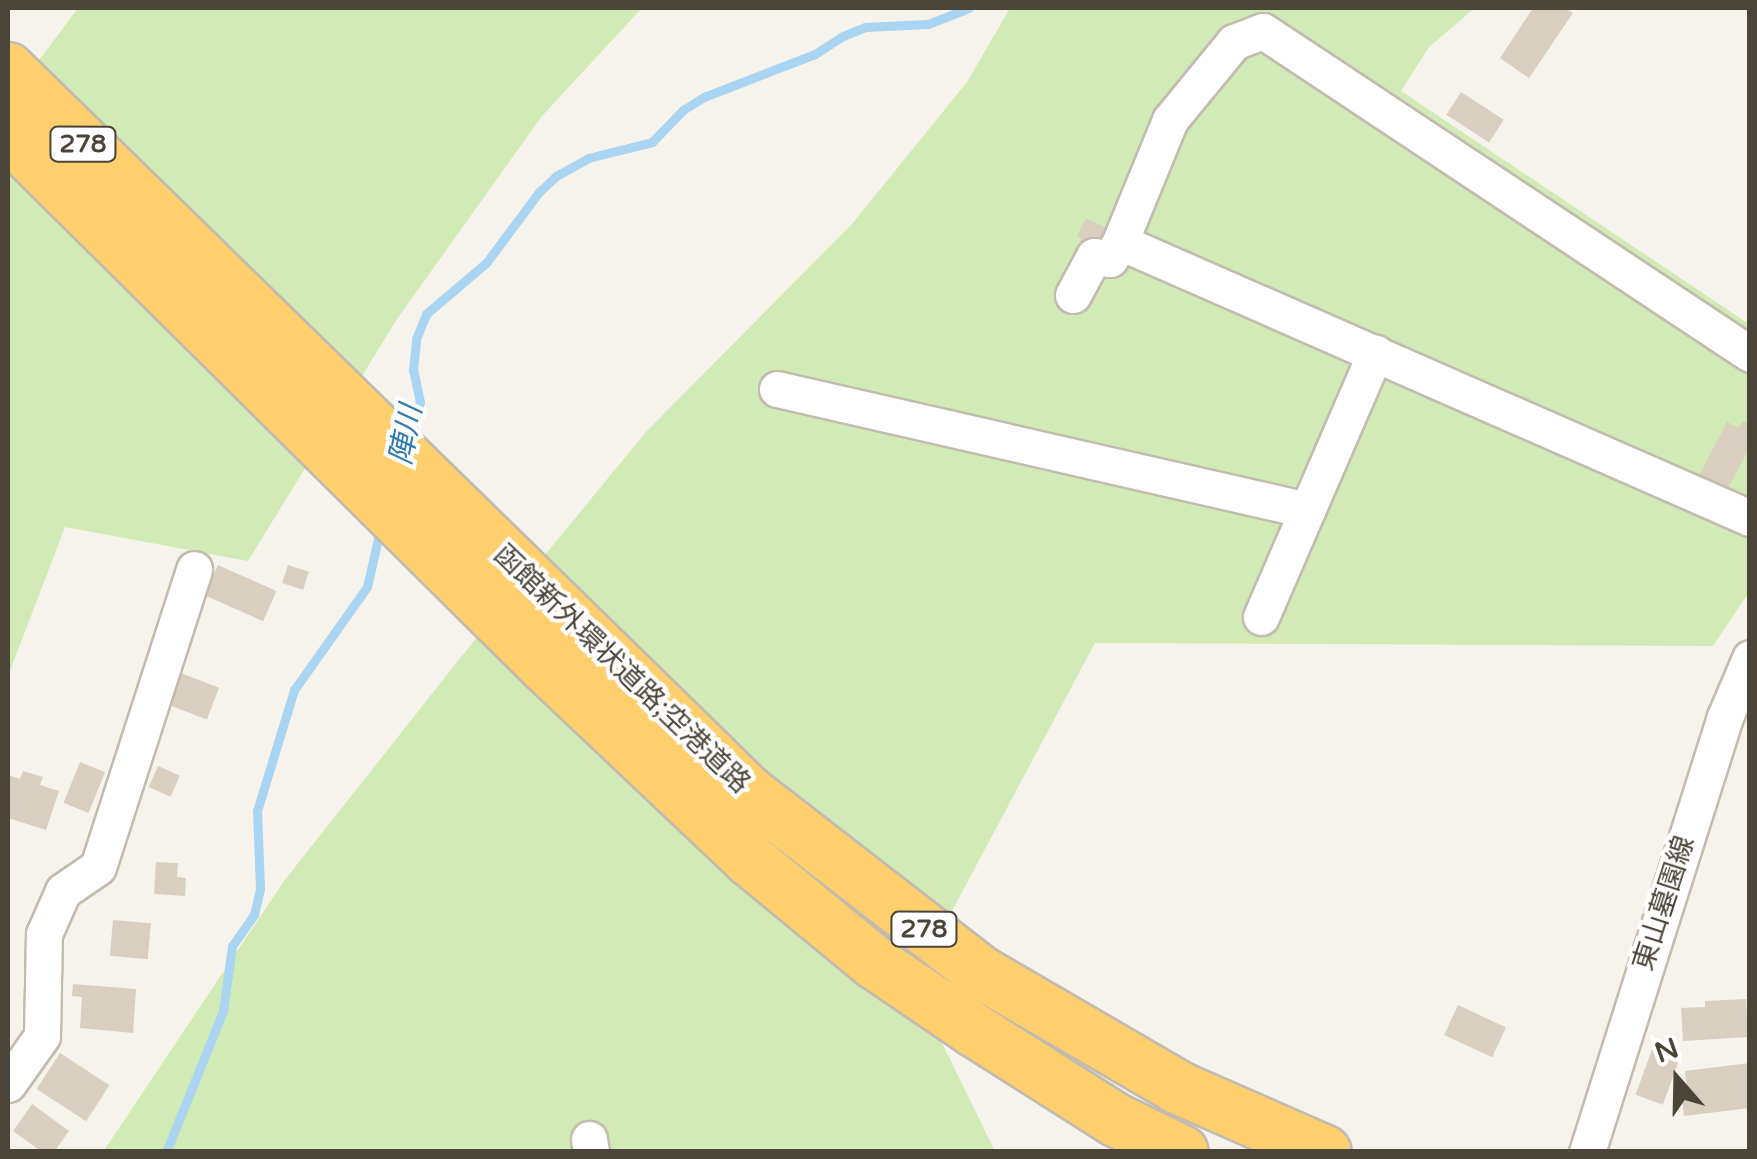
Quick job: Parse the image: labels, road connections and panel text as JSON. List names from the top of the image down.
{
  "streets": {
    "highway": ["278", "函館新外環状道路;空港道路"],
    "street": ["東山墓園線"]
  },
  "water": ["陣川"],
  "north": "top"
}
